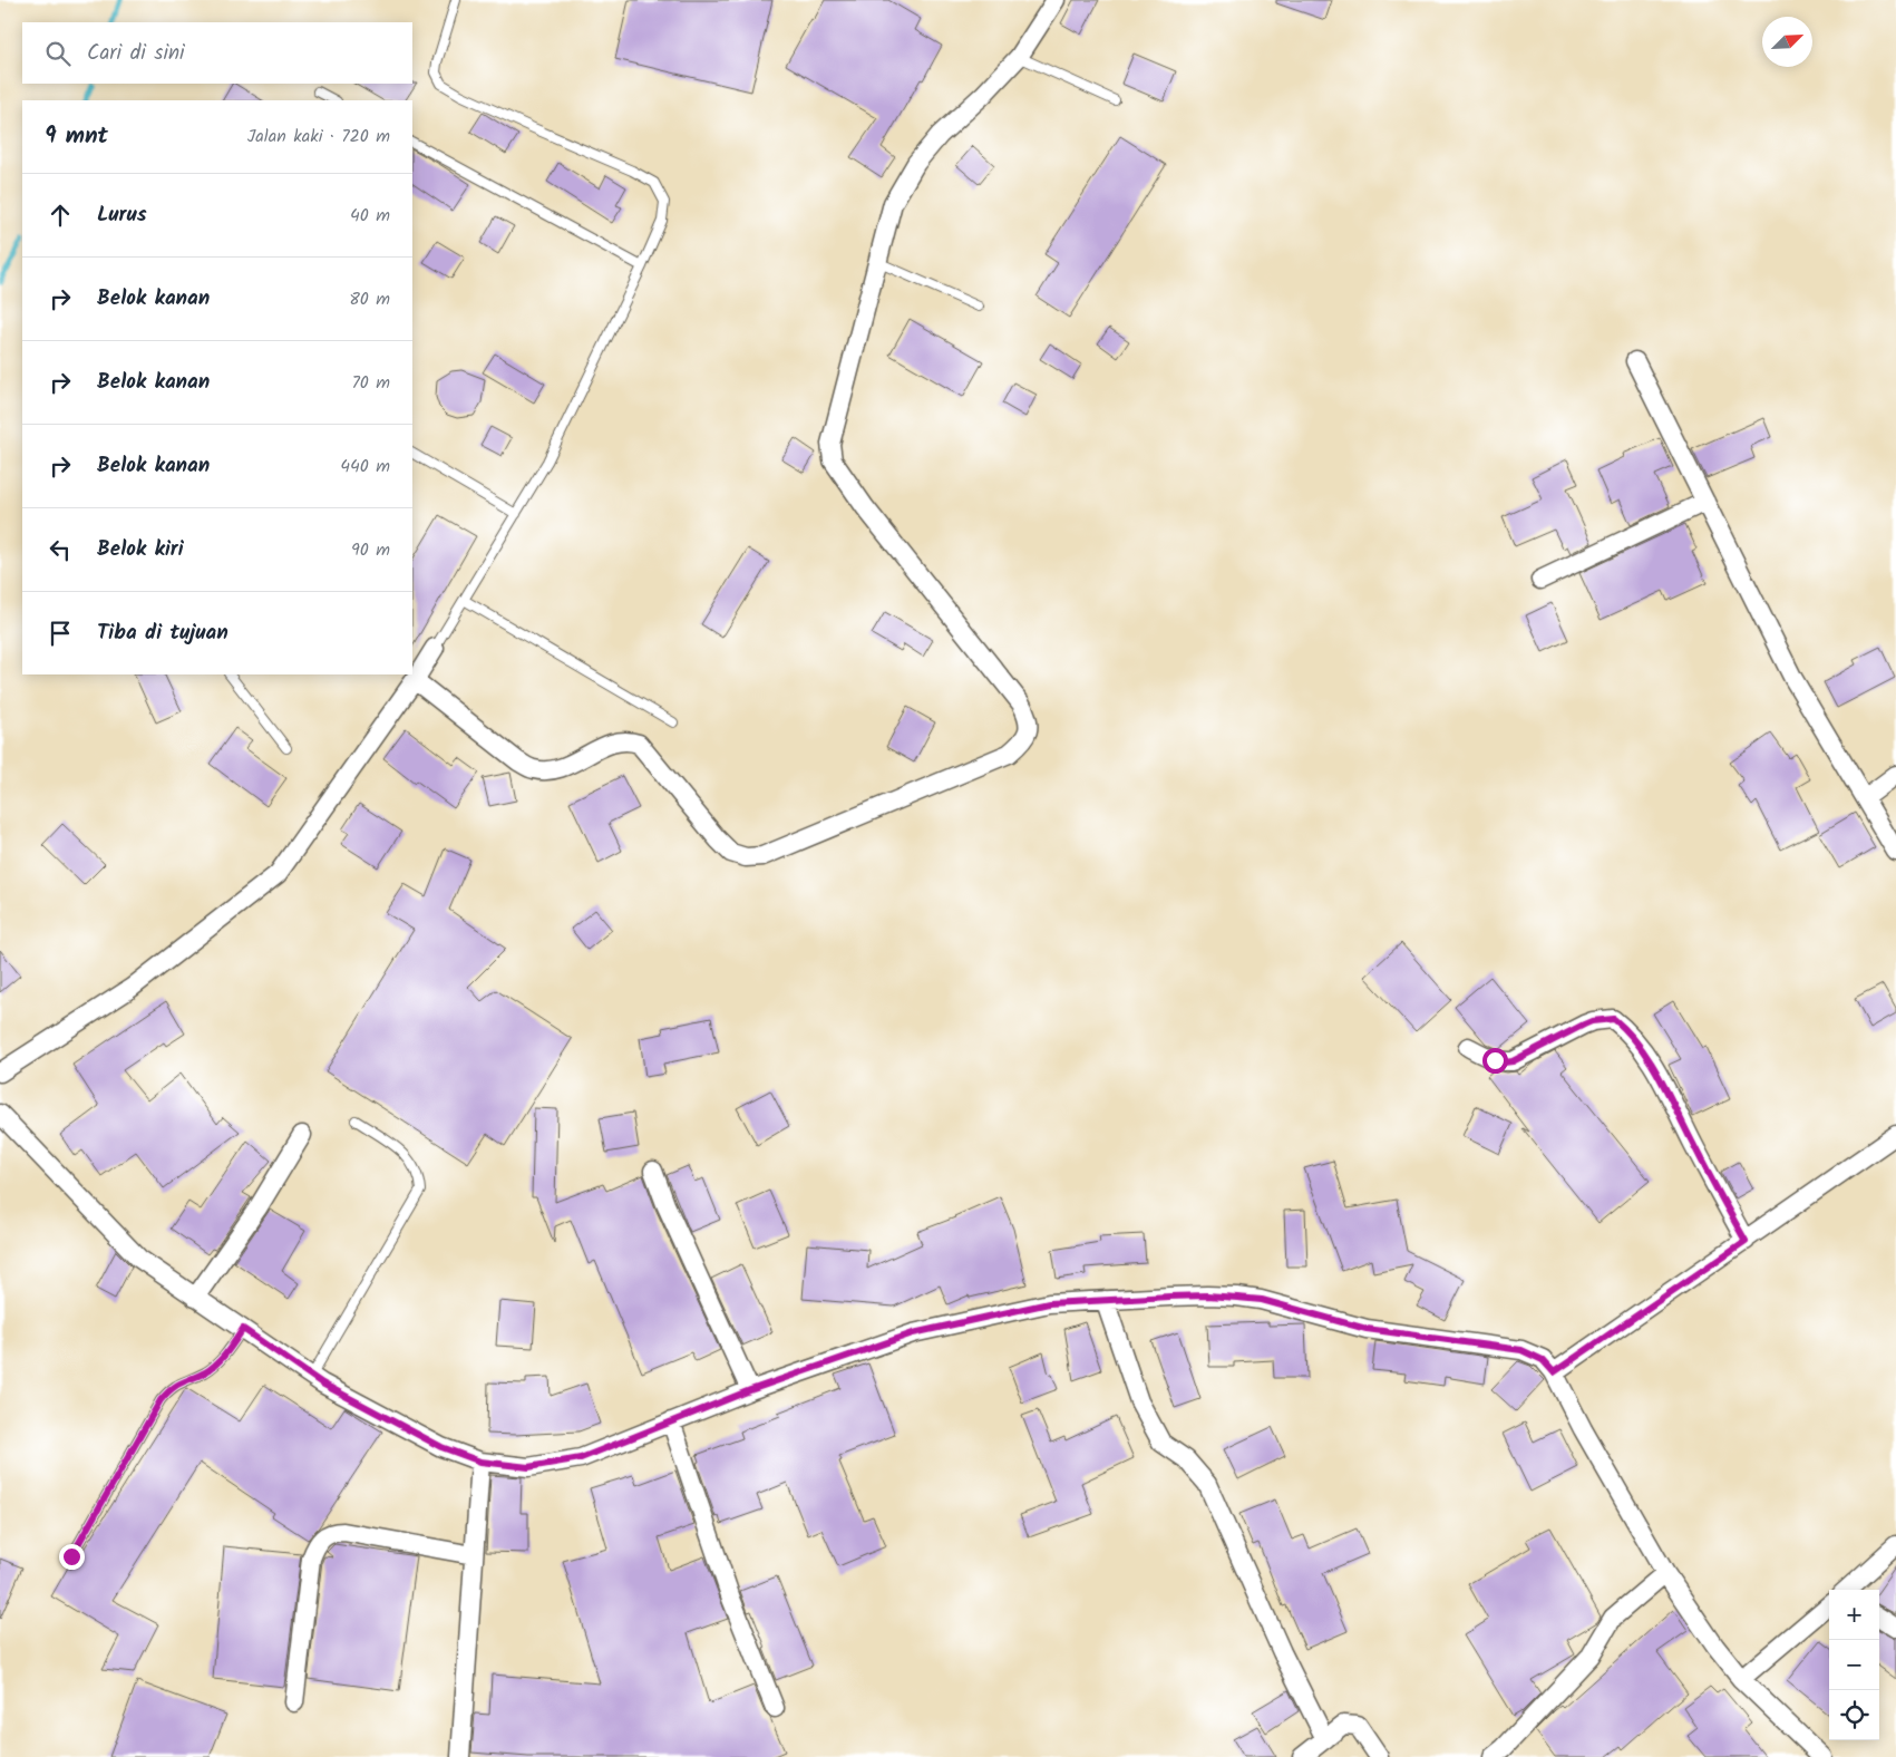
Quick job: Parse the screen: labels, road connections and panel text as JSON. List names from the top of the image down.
{
  "north": "top right",
  "page": {
    "search": "Cari di sini",
    "heading": ["9 mnt", "Jalan kaki · 720 m"],
    "list": [
      ["Lurus", "40 m"],
      ["Belok kanan", "80 m"],
      ["Belok kanan", "70 m"],
      ["Belok kanan", "440 m"],
      ["Belok kiri", "90 m"],
      "Tiba di tujuan"
    ],
    "map_buttons": ["+", "−"]
  }
}
